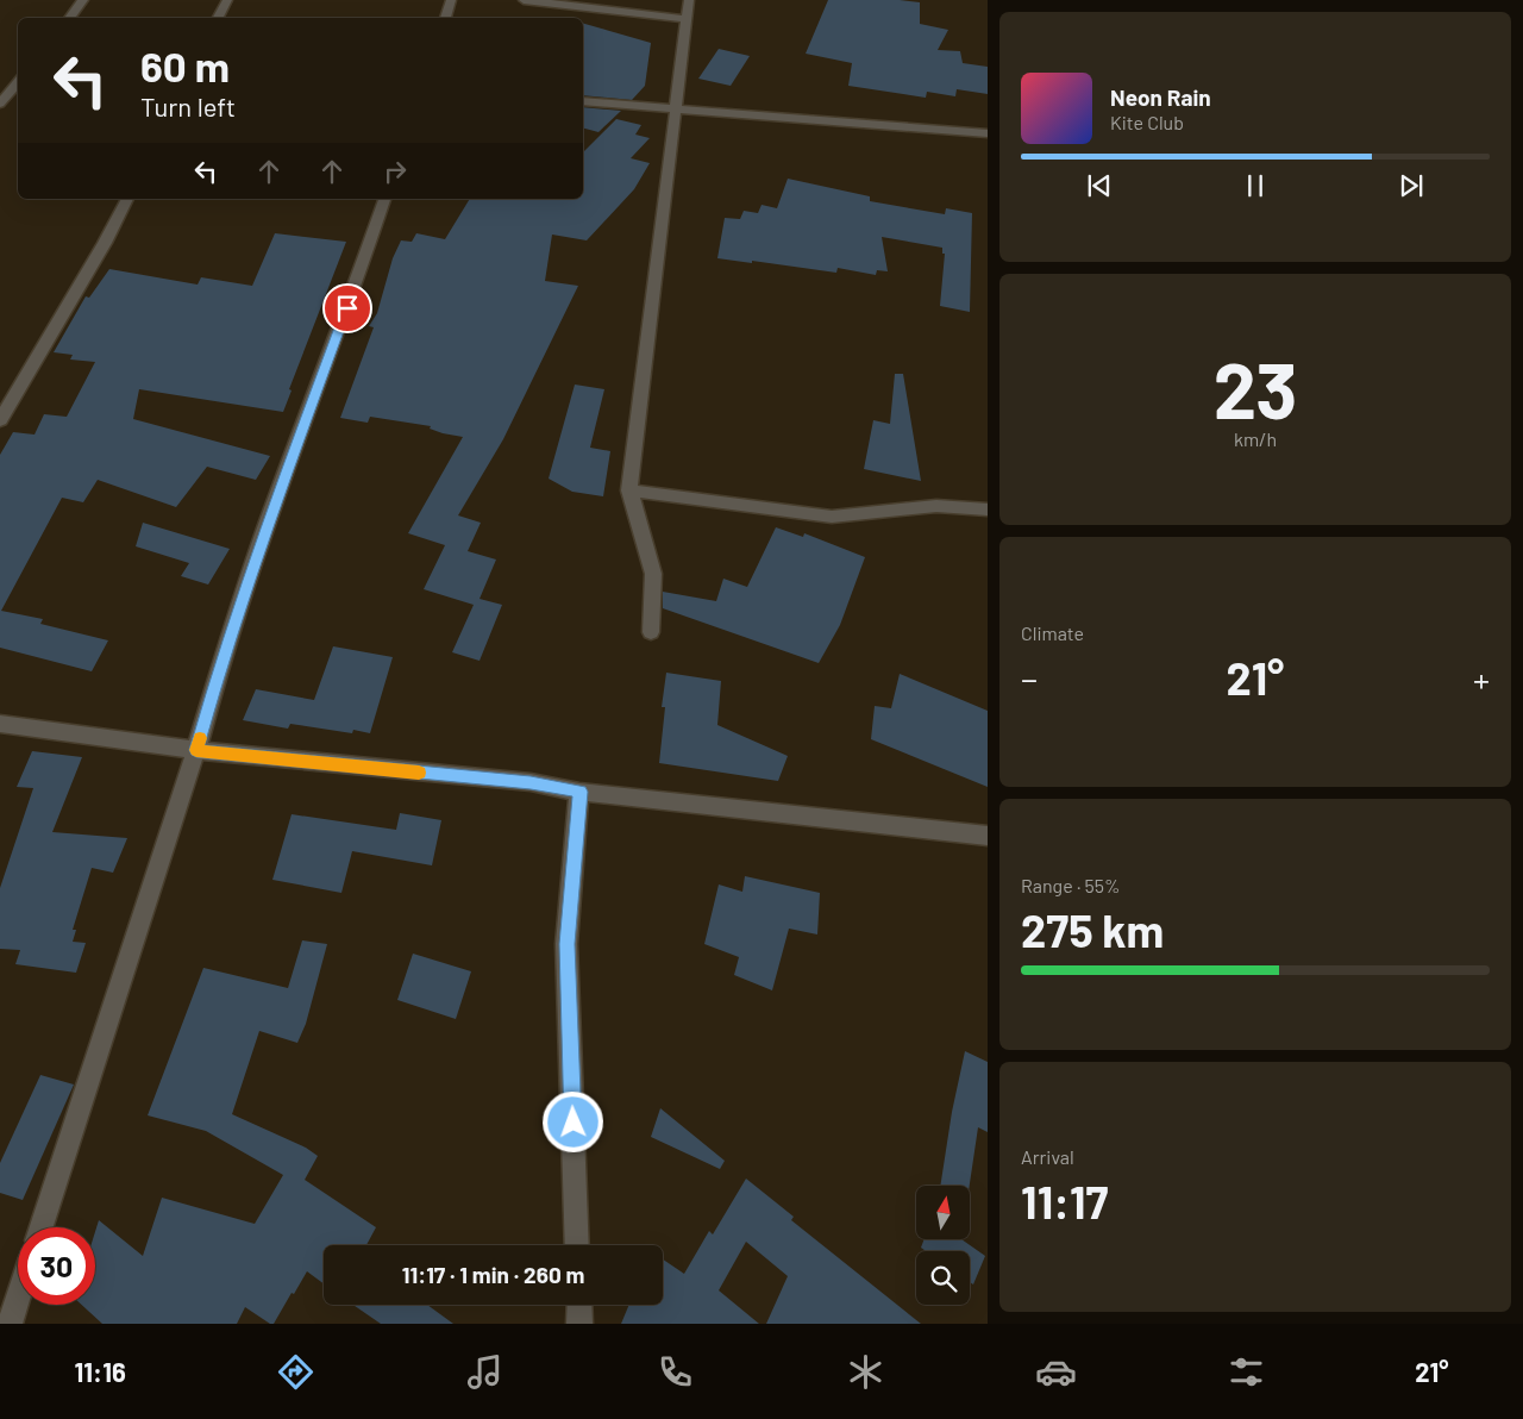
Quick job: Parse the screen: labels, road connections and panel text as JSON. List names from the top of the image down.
{
  "north": "top",
  "page": {
    "turn": ["60 m", "Turn left"],
    "song": ["Neon Rain", "Kite Club"],
    "tile": [
      ["23", "km/h"],
      "Climate",
      ["Range · 55%", "275 km"],
      ["Arrival", "11:17"]
    ],
    "heat": ["−", "21°", "+"],
    "limit": "30",
    "trip": "11:17 · 1 min · 260 m",
    "tabs": ["11:16", "21°"]
  }
}
